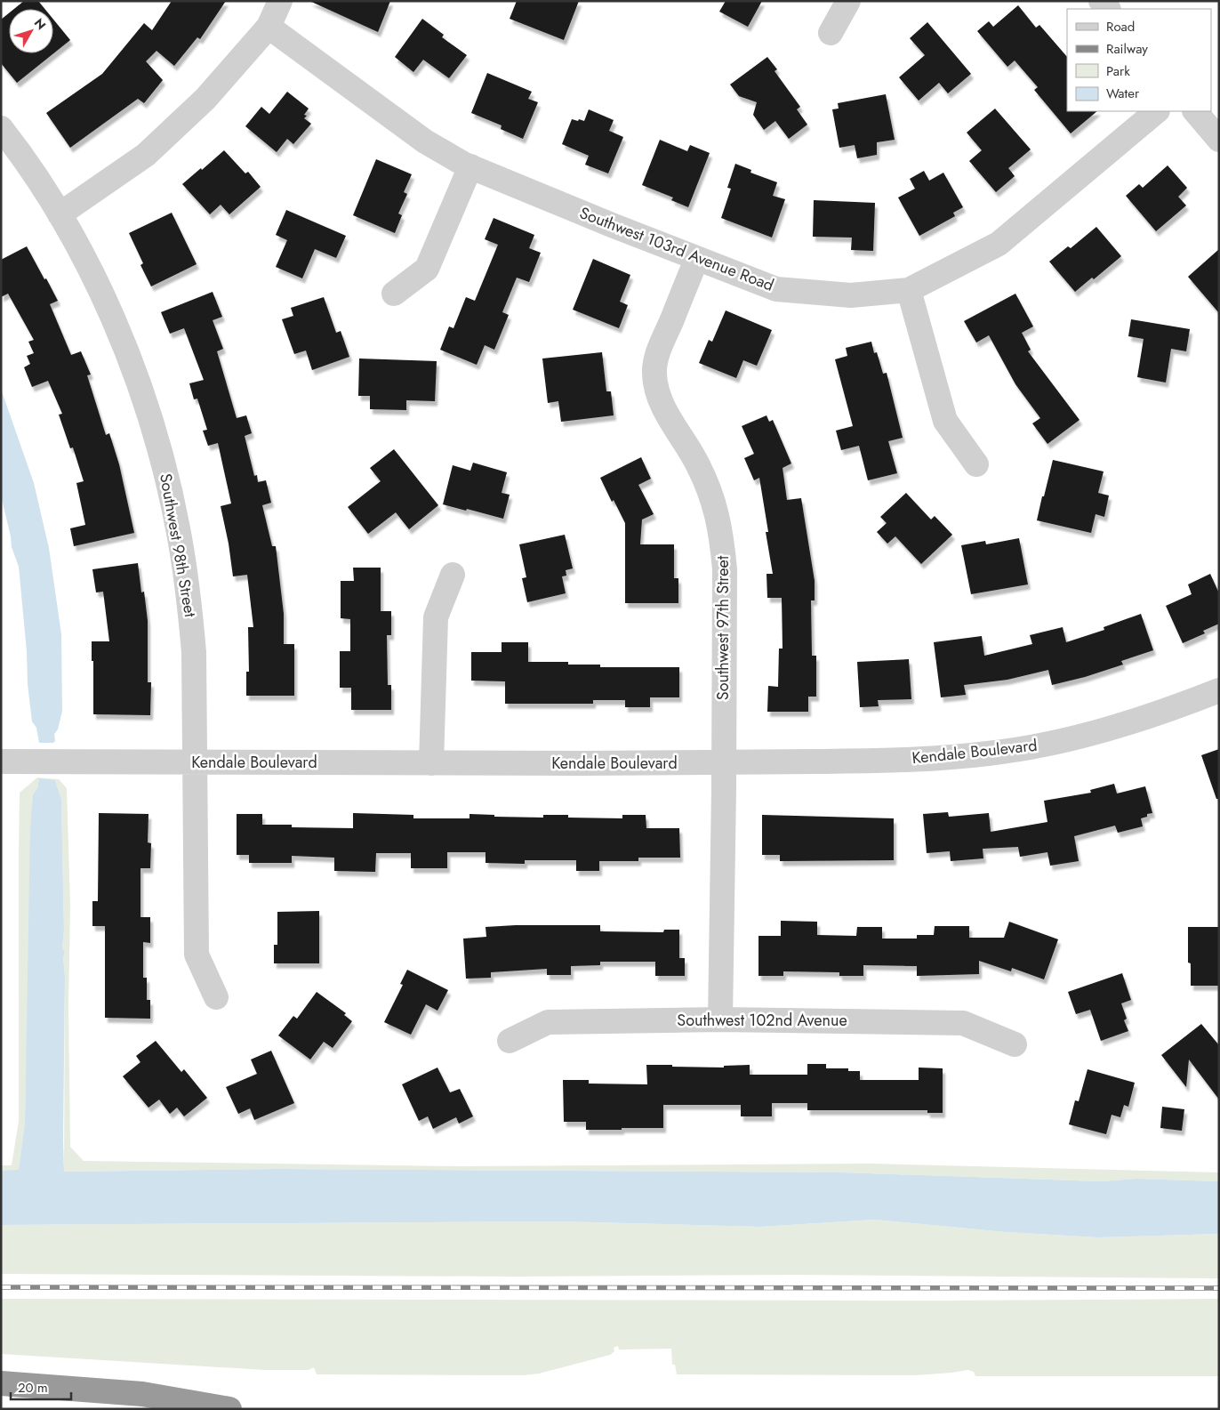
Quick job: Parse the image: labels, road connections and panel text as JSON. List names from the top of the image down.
{
  "streets": {
    "street": [
      "Southwest 103rd Avenue Road",
      "Southwest 98th Street",
      "Southwest 97th Street",
      "Kendale Boulevard",
      "Southwest 102nd Avenue"
    ]
  },
  "crossings": [
    ["Southwest 103rd Avenue Road", "Southwest 97th Street"],
    ["Southwest 98th Street", "Kendale Boulevard"],
    ["Southwest 97th Street", "Kendale Boulevard"],
    ["Southwest 97th Street", "Southwest 102nd Avenue"]
  ],
  "legend": [
    "Road",
    "Railway",
    "Park",
    "Water"
  ],
  "scale_bar": "20 m",
  "north": "top right"
}
